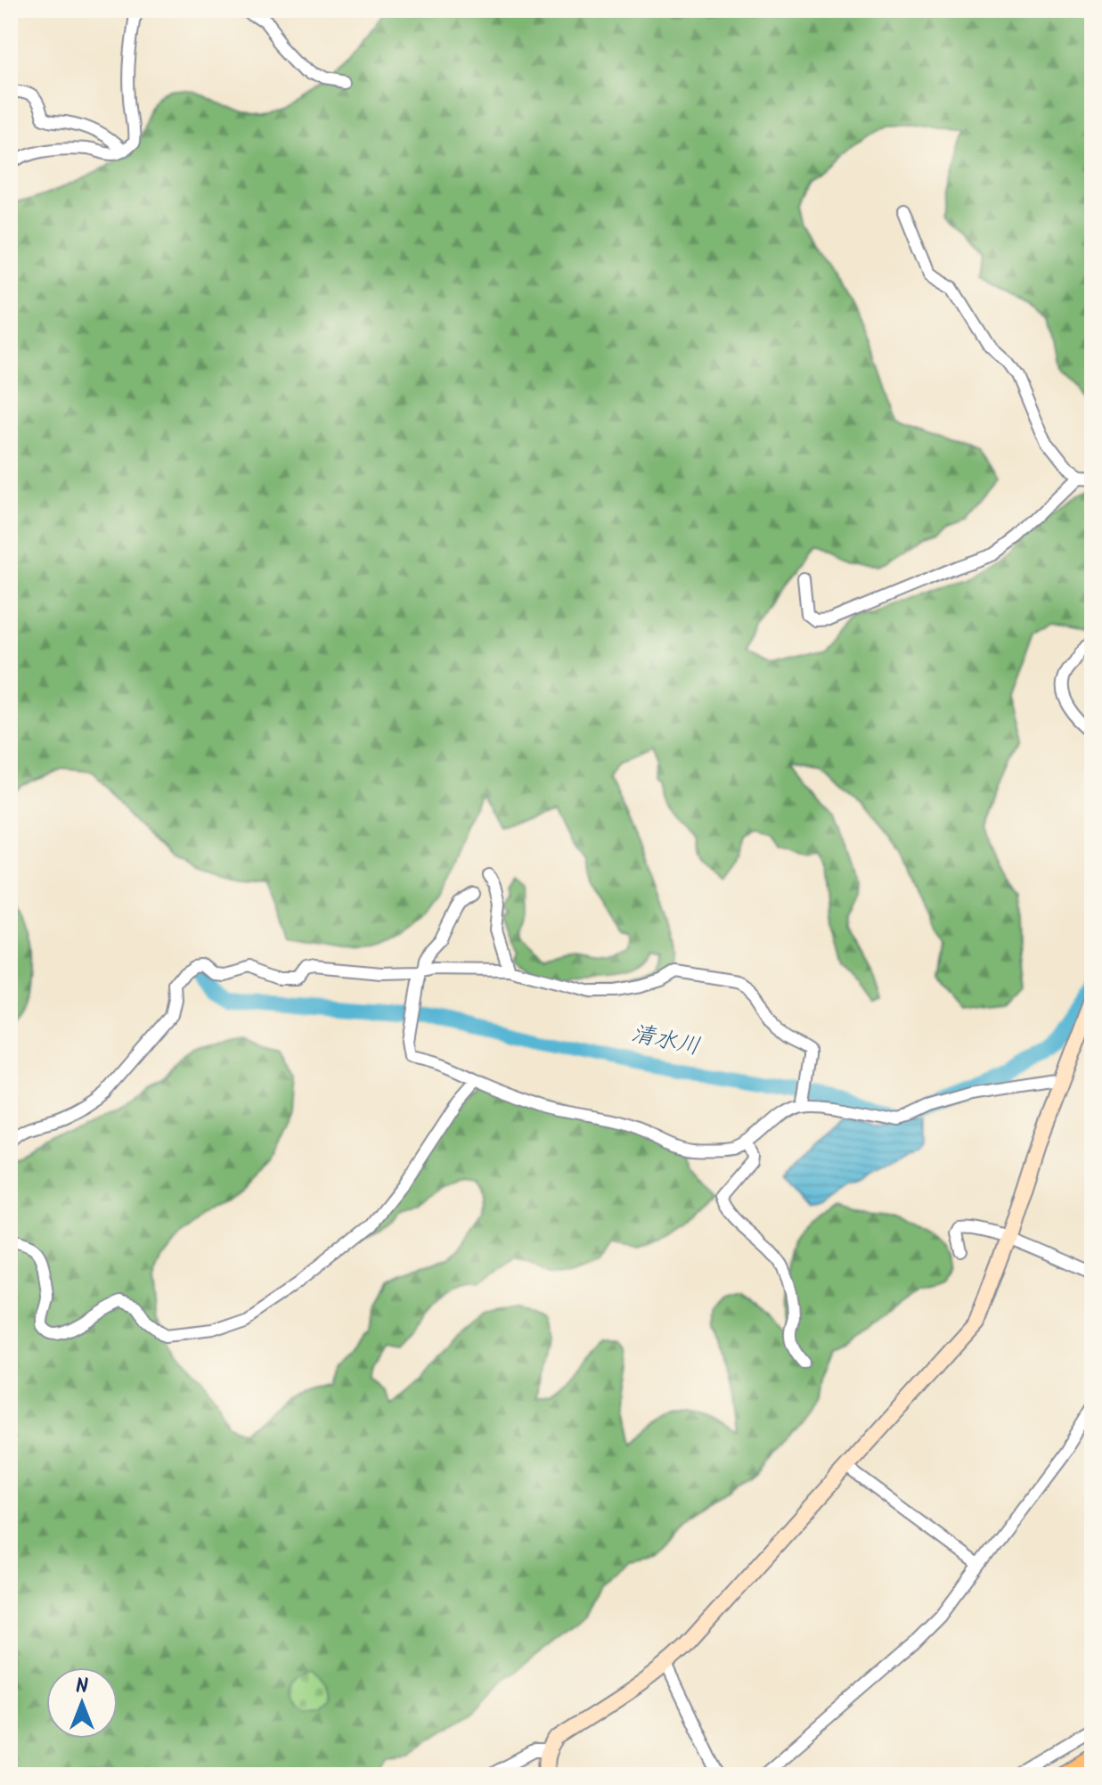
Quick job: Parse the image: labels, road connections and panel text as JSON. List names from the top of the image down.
{
  "water": ["清水川"],
  "north": "top"
}
